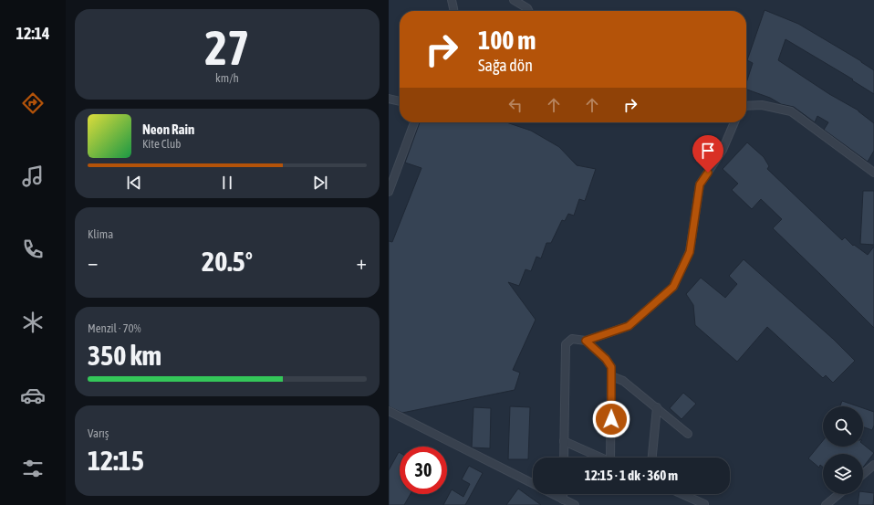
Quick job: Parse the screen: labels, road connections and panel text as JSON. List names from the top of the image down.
{
  "page": {
    "tabs": "12:14",
    "tile": [
      ["27", "km/h"],
      "Klima",
      ["Menzil · 70%", "350 km"],
      ["Varış", "12:15"]
    ],
    "turn": ["100 m", "Sağa dön"],
    "song": ["Neon Rain", "Kite Club"],
    "heat": ["−", "20.5°", "+"],
    "limit": "30",
    "trip": "12:15 · 1 dk · 360 m"
  }
}
